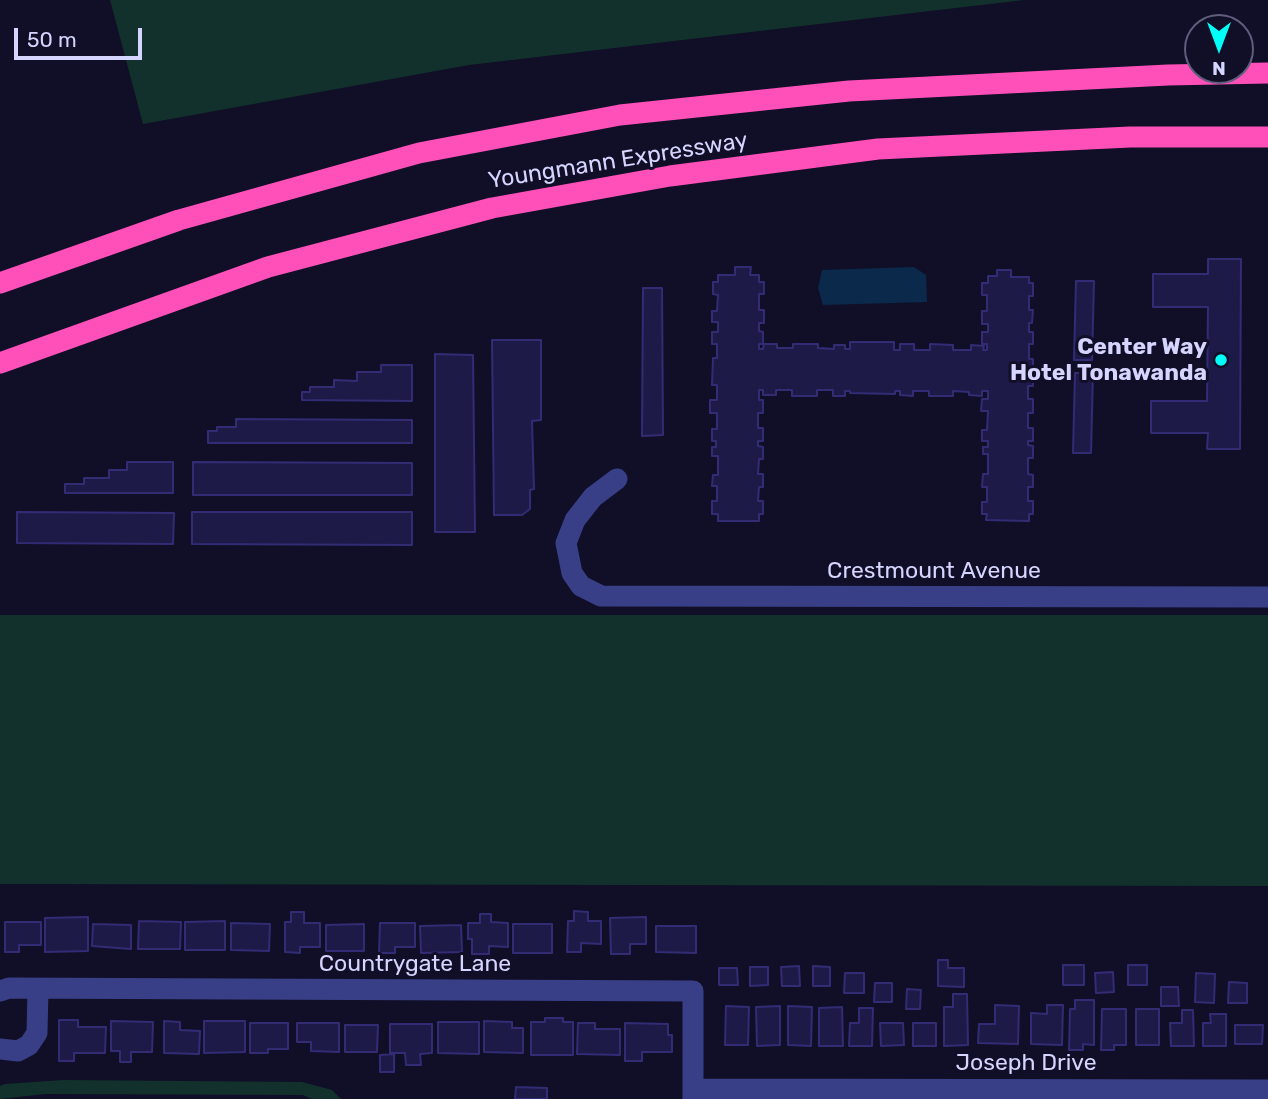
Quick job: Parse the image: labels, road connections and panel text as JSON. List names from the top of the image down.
{
  "streets": {
    "highway": ["Youngmann Expressway"],
    "street": ["Crestmount Avenue", "Countrygate Lane", "Joseph Drive"]
  },
  "crossings": [
    ["Countrygate Lane", "Joseph Drive"]
  ],
  "places": ["Center Way Hotel Tonawanda"],
  "scale_bar": "50 m",
  "north": "bottom"
}
